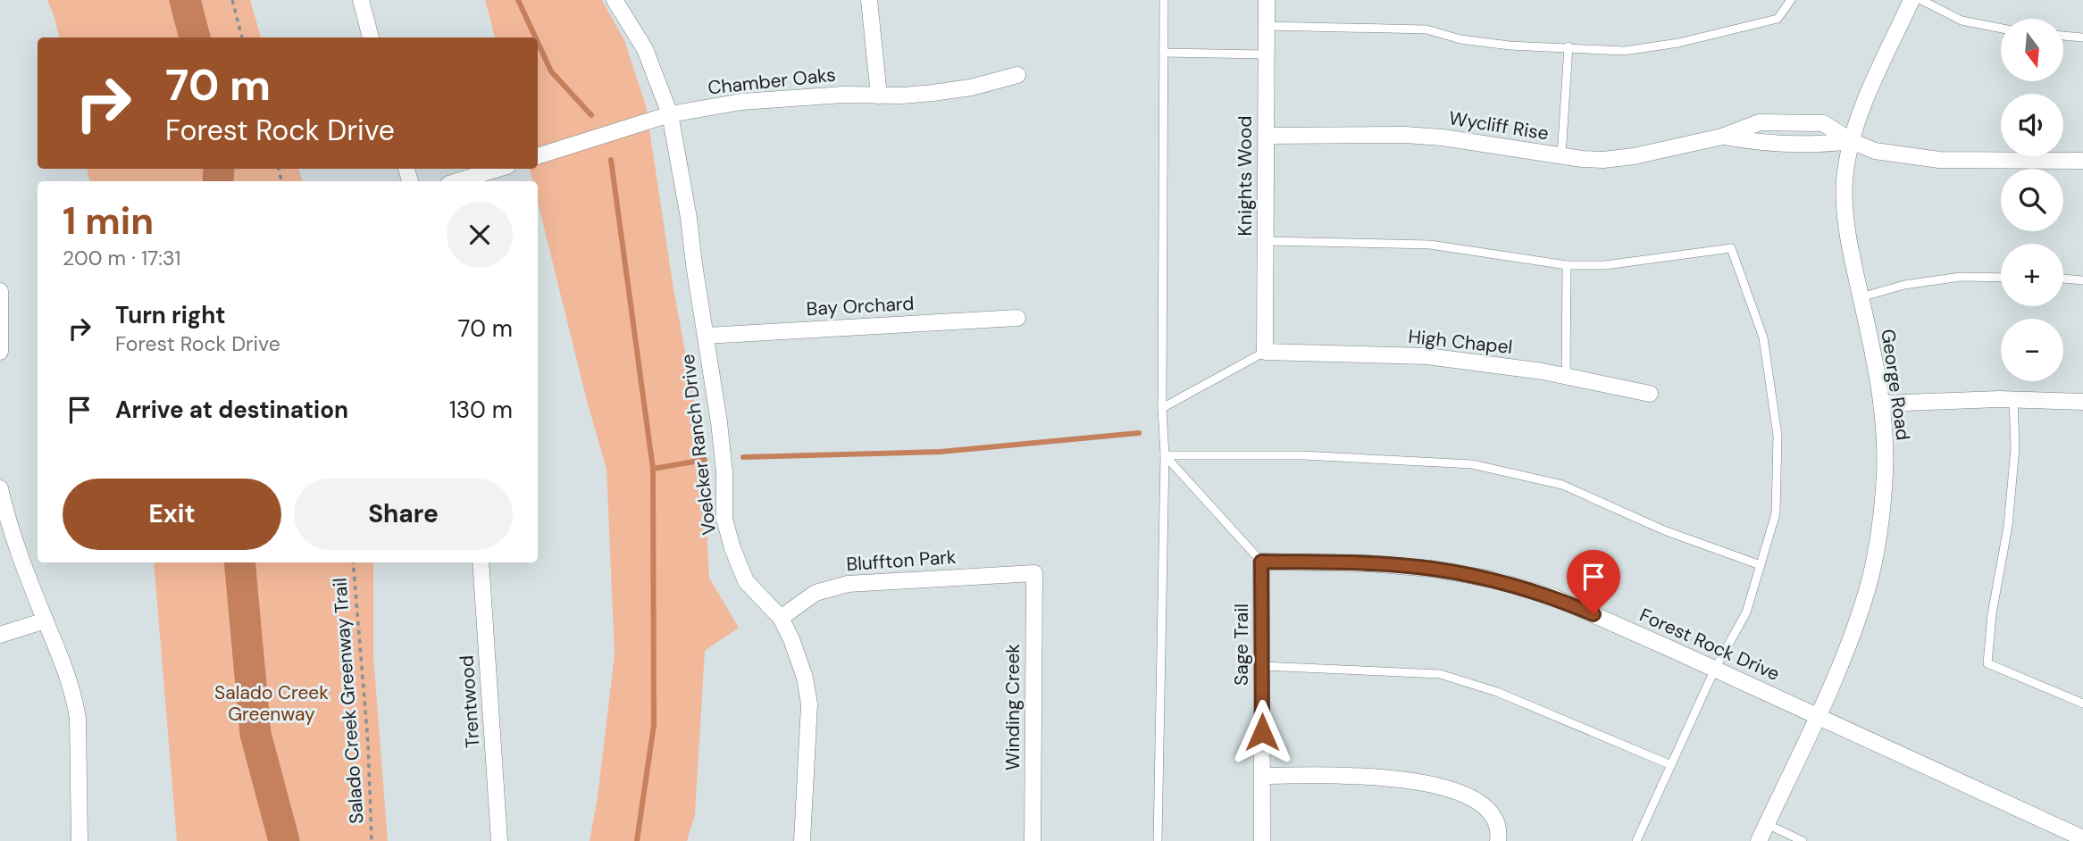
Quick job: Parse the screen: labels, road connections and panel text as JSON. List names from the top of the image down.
{
  "streets": {
    "street": [
      "Chamber Oaks",
      "Wycliff Rise",
      "Knights Wood",
      "Bay Orchard",
      "High Chapel",
      "George Road",
      "Voelcker Ranch Drive",
      "Bluffton Park",
      "Sage Trail",
      "Forest Rock Drive",
      "Trentwood",
      "Winding Creek"
    ],
    "path": ["Salado Creek Greenway Trail"]
  },
  "crossings": [
    ["Chamber Oaks", "Voelcker Ranch Drive"],
    ["Wycliff Rise", "Knights Wood"],
    ["Wycliff Rise", "George Road"],
    ["Knights Wood", "High Chapel"],
    ["Bay Orchard", "Voelcker Ranch Drive"],
    ["George Road", "Forest Rock Drive"],
    ["Voelcker Ranch Drive", "Bluffton Park"],
    ["Bluffton Park", "Winding Creek"],
    ["Sage Trail", "Forest Rock Drive"]
  ],
  "parks": ["Salado Creek Greenway"],
  "north": "bottom",
  "page": {
    "map_buttons": ["+", "−"],
    "turn": ["70 m", "Forest Rock Drive"],
    "heading": ["1 min", "200 m · 17:31"],
    "list": [
      {
        "name": "Turn right",
        "note": "Forest Rock Drive",
        "value": "70 m"
      },
      {
        "name": "Arrive at destination",
        "value": "130 m"
      }
    ],
    "buttons": ["Exit", "Share"]
  }
}
